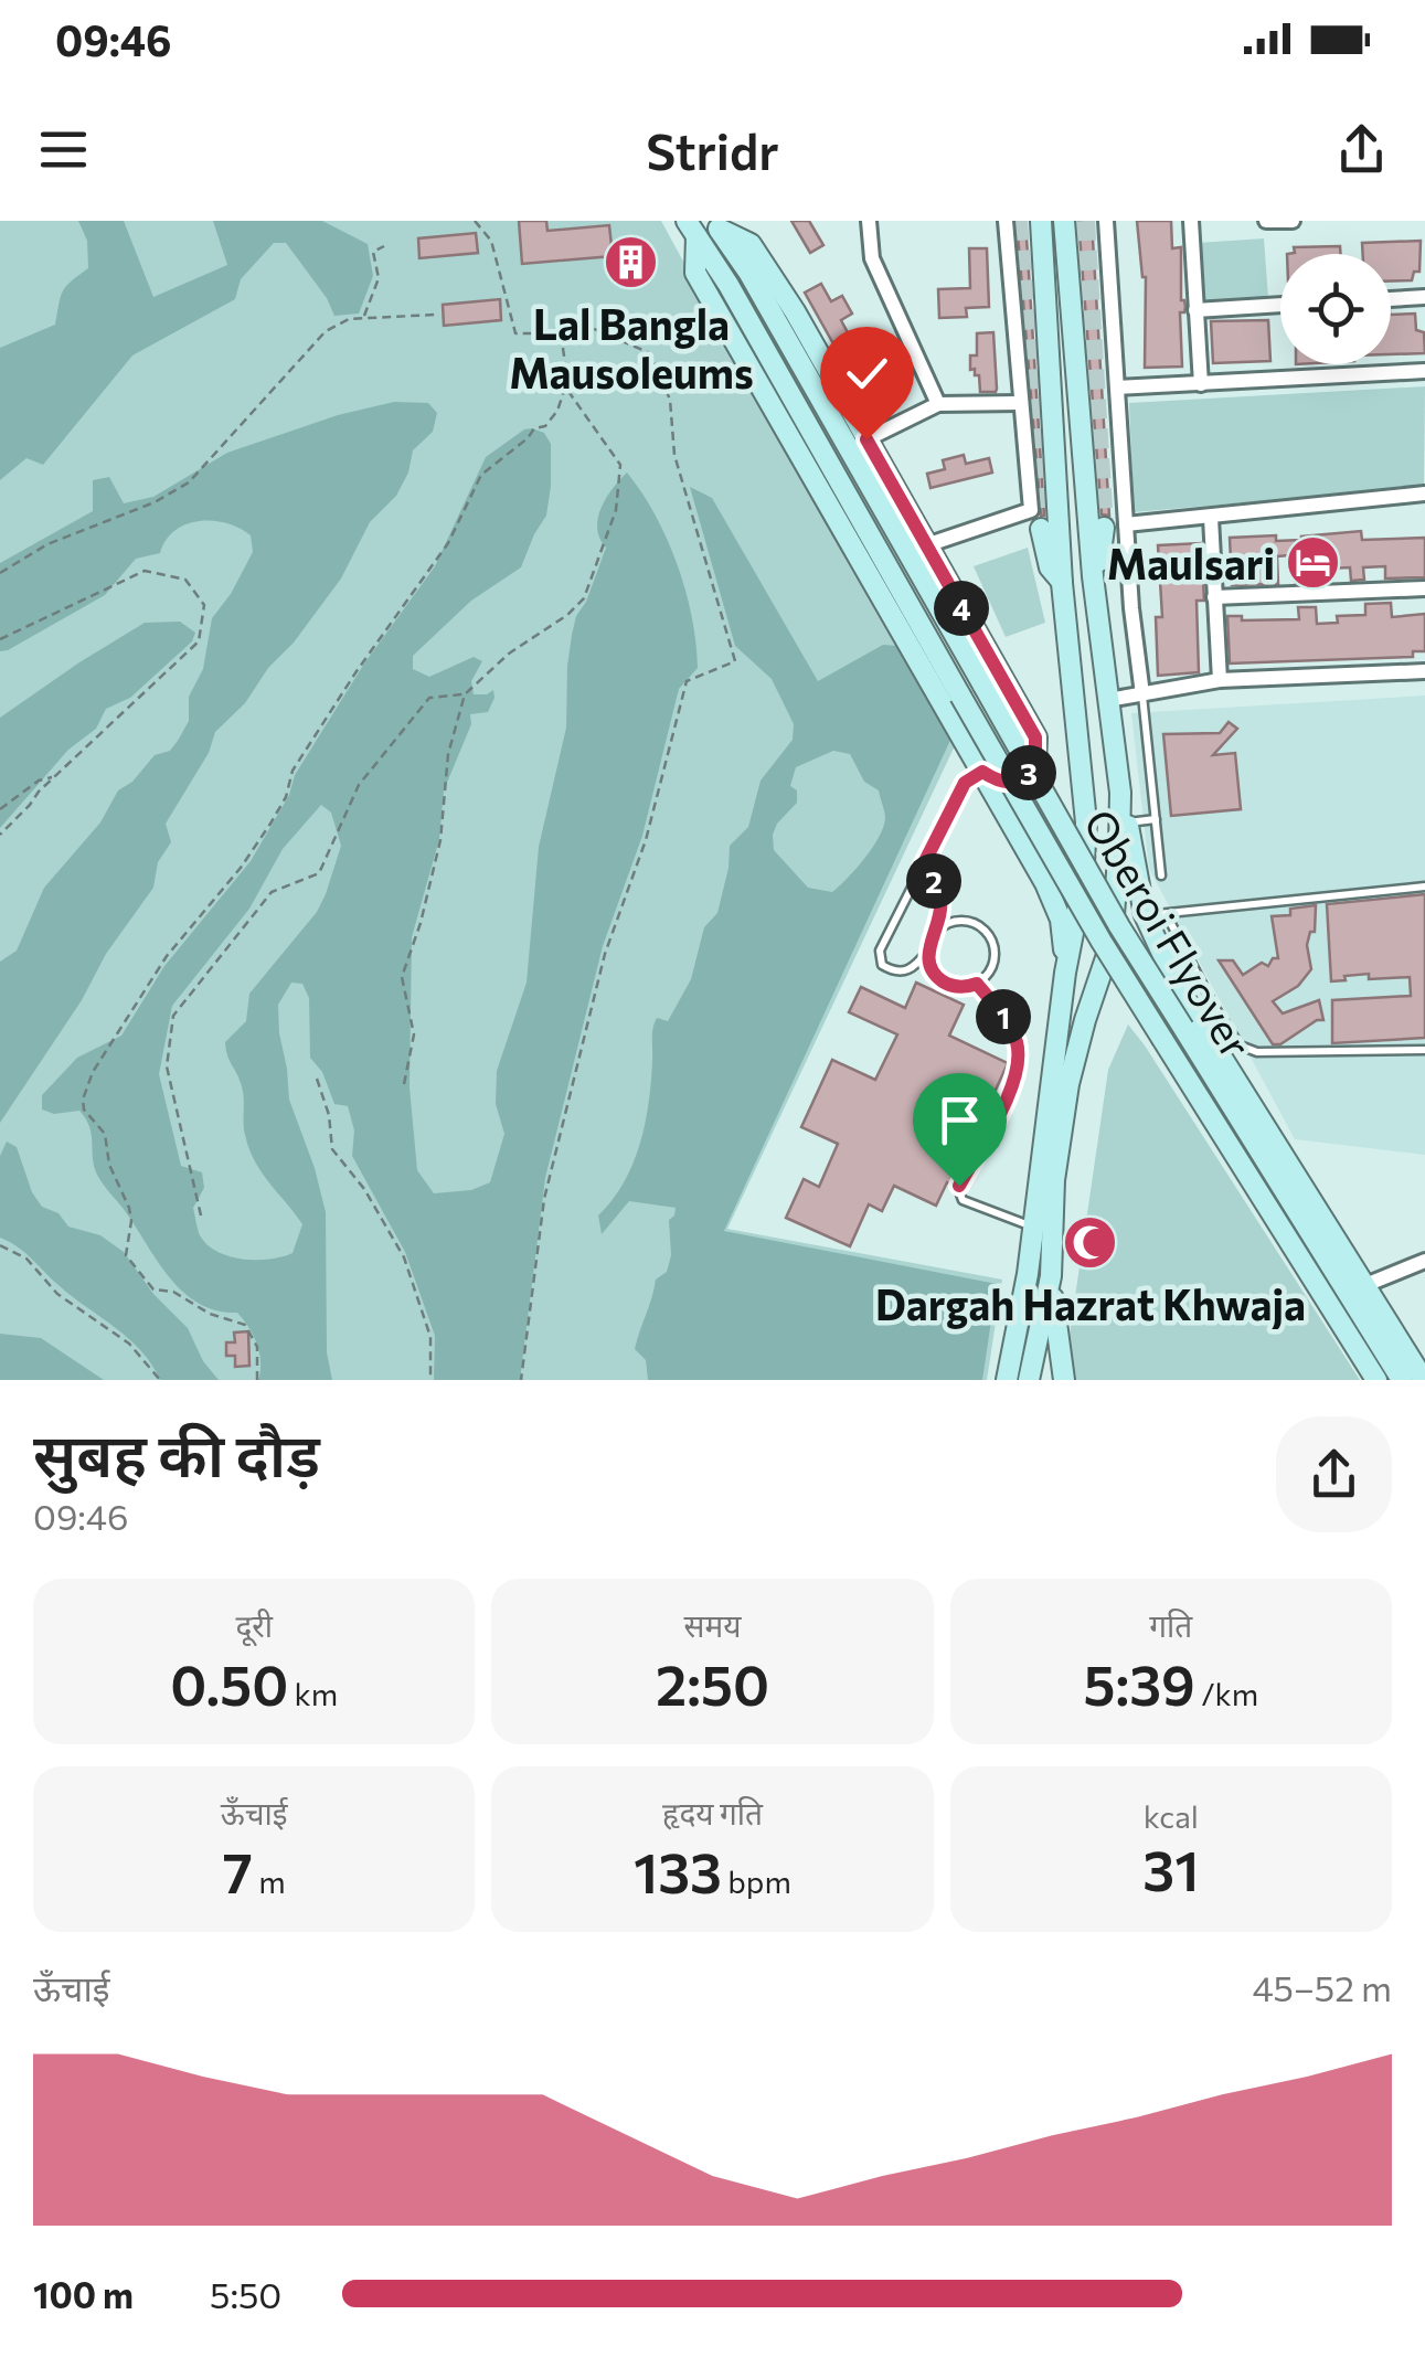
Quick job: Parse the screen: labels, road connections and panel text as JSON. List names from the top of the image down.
{
  "streets": {
    "main road": ["Oberoi Flyover"]
  },
  "places": {
    "building": ["Lal Bangla Mausoleums"],
    "hotel": ["Maulsari"],
    "mosque": ["Dargah Hazrat Khwaja"]
  },
  "page": {
    "status": "09:46",
    "header": "Stridr",
    "pins": [
      "4",
      "3",
      "2",
      "1"
    ],
    "heading": ["सुबह की दौड़", "09:46"],
    "stats": [
      ["दूरी", "0.50 km"],
      ["समय", "2:50"],
      ["गति", "5:39 /km"],
      ["ऊँचाई", "7 m"],
      ["हृदय गति", "133 bpm"],
      ["kcal", "31"]
    ],
    "chart": ["ऊँचाई", "45–52 m"],
    "list": [
      {
        "name": "100 m",
        "note": "5:50"
      }
    ]
  }
}
